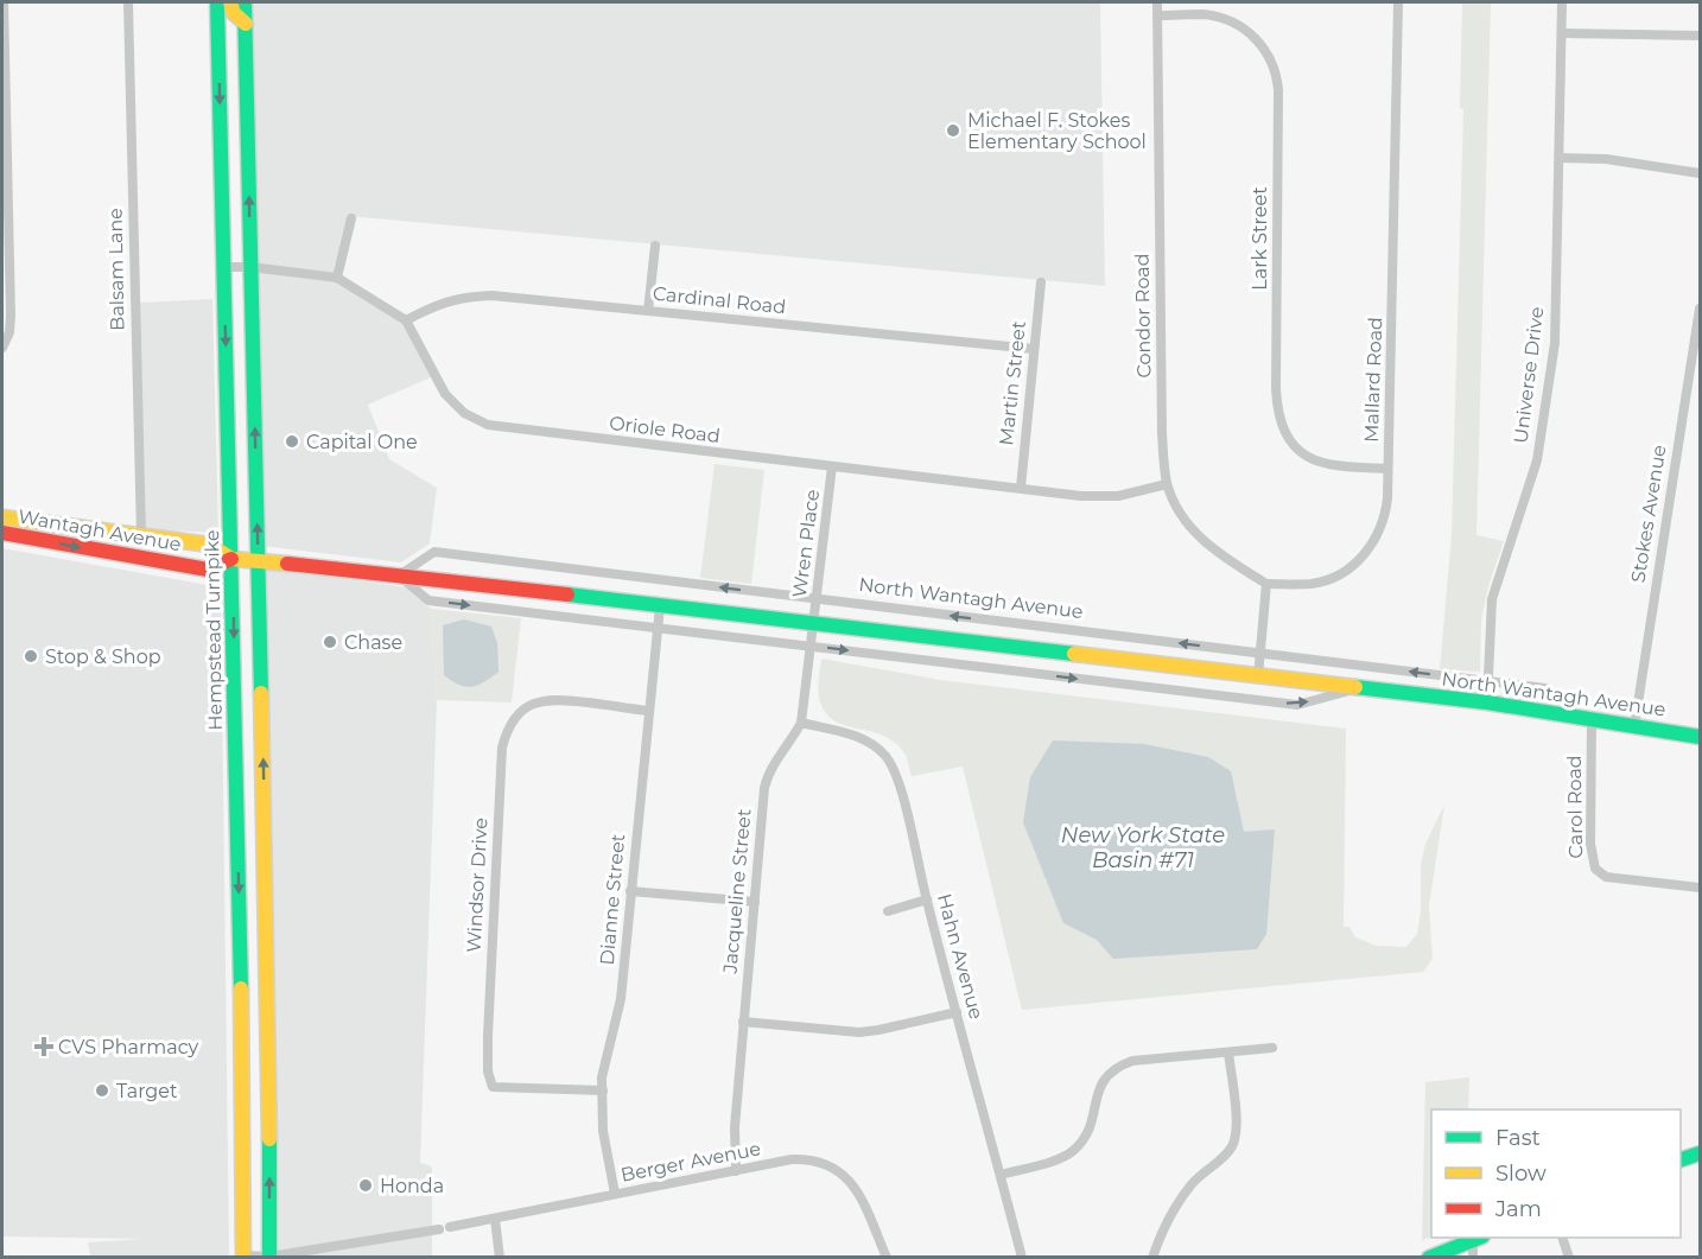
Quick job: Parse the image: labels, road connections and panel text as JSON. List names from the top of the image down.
{
  "streets": {
    "main road": ["Wantagh Avenue", "North Wantagh Avenue", "Hempstead Turnpike"],
    "street": [
      "Lark Street",
      "Balsam Lane",
      "Cardinal Road",
      "Condor Road",
      "Universe Drive",
      "Mallard Road",
      "Martin Street",
      "Oriole Road",
      "Stokes Avenue",
      "Wren Place",
      "Carol Road",
      "Windsor Drive",
      "Jacqueline Street",
      "Dianne Street",
      "Hahn Avenue",
      "Berger Avenue"
    ]
  },
  "crossings": [
    ["Lark Street", "Condor Road"],
    ["Lark Street", "Mallard Road"],
    ["Balsam Lane", "Wantagh Avenue"],
    ["Cardinal Road", "Martin Street"],
    ["Cardinal Road", "Oriole Road"],
    ["Condor Road", "Mallard Road"],
    ["Condor Road", "Oriole Road"],
    ["Universe Drive", "North Wantagh Avenue"],
    ["Martin Street", "Oriole Road"],
    ["Oriole Road", "Wren Place"],
    ["Stokes Avenue", "North Wantagh Avenue"],
    ["Wantagh Avenue", "North Wantagh Avenue"],
    ["Wantagh Avenue", "Hempstead Turnpike"],
    ["Wren Place", "North Wantagh Avenue"],
    ["Wren Place", "Jacqueline Street"],
    ["North Wantagh Avenue", "Carol Road"],
    ["North Wantagh Avenue", "Jacqueline Street"],
    ["North Wantagh Avenue", "Dianne Street"],
    ["Hempstead Turnpike", "Berger Avenue"],
    ["Windsor Drive", "Dianne Street"],
    ["Jacqueline Street", "Hahn Avenue"],
    ["Jacqueline Street", "Berger Avenue"],
    ["Dianne Street", "Berger Avenue"]
  ],
  "water": ["New York State Basin #71"],
  "places": {
    "other": [
      "Michael F. Stokes Elementary School",
      "Capital One",
      "Chase",
      "Stop & Shop",
      "Target",
      "Honda"
    ],
    "health": ["CVS Pharmacy"]
  },
  "legend": ["Fast", "Slow", "Jam"]
}
